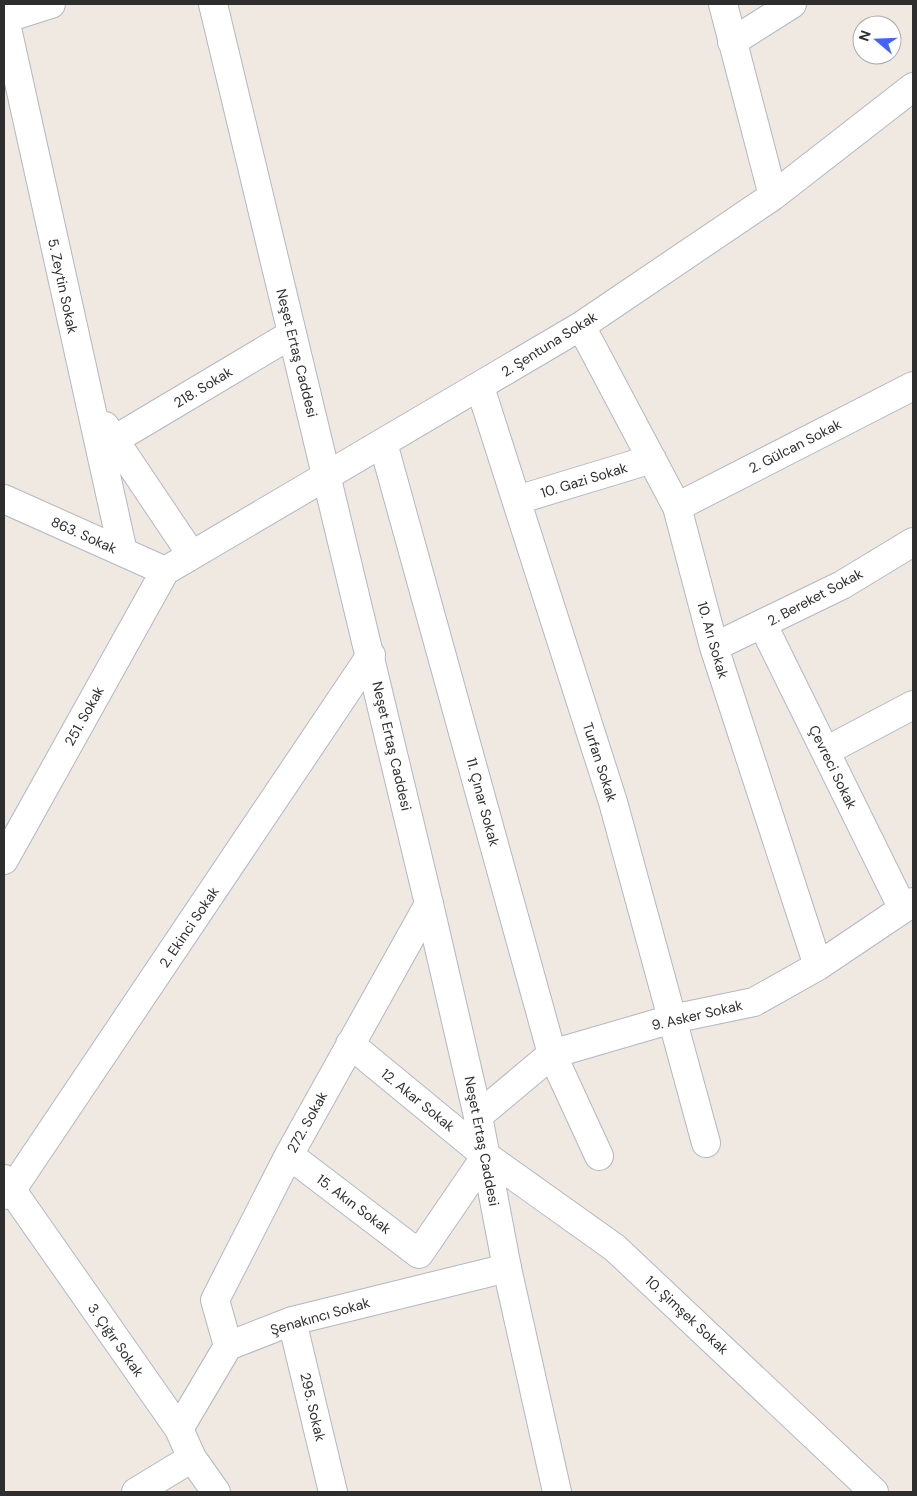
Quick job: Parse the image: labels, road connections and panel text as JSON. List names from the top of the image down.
{
  "streets": {
    "street": [
      "5. Zeytin Sokak",
      "2. Şentuna Sokak",
      "Neşet Ertaş Caddesi",
      "218. Sokak",
      "2. Gülcan Sokak",
      "10. Gazi Sokak",
      "863. Sokak",
      "2. Bereket Sokak",
      "10. Arı Sokak",
      "251. Sokak",
      "Turfan Sokak",
      "Çevreci Sokak",
      "11. Çınar Sokak",
      "2. Ekinci Sokak",
      "9. Asker Sokak",
      "12. Akar Sokak",
      "272. Sokak",
      "15. Akın Sokak",
      "10. Şimşek Sokak",
      "Şenakıncı Sokak",
      "3. Çığır Sokak",
      "295. Sokak"
    ]
  },
  "crossings": [
    ["5. Zeytin Sokak", "863. Sokak"],
    ["2. Şentuna Sokak", "Neşet Ertaş Caddesi"],
    ["2. Şentuna Sokak", "863. Sokak"],
    ["2. Şentuna Sokak", "10. Arı Sokak"],
    ["2. Şentuna Sokak", "251. Sokak"],
    ["2. Şentuna Sokak", "Turfan Sokak"],
    ["2. Şentuna Sokak", "11. Çınar Sokak"],
    ["Neşet Ertaş Caddesi", "218. Sokak"],
    ["Neşet Ertaş Caddesi", "2. Ekinci Sokak"],
    ["Neşet Ertaş Caddesi", "9. Asker Sokak"],
    ["Neşet Ertaş Caddesi", "12. Akar Sokak"],
    ["Neşet Ertaş Caddesi", "272. Sokak"],
    ["Neşet Ertaş Caddesi", "15. Akın Sokak"],
    ["Neşet Ertaş Caddesi", "10. Şimşek Sokak"],
    ["Neşet Ertaş Caddesi", "Şenakıncı Sokak"],
    ["2. Gülcan Sokak", "10. Arı Sokak"],
    ["10. Gazi Sokak", "10. Arı Sokak"],
    ["10. Gazi Sokak", "Turfan Sokak"],
    ["863. Sokak", "251. Sokak"],
    ["2. Bereket Sokak", "10. Arı Sokak"],
    ["2. Bereket Sokak", "Çevreci Sokak"],
    ["10. Arı Sokak", "9. Asker Sokak"],
    ["Turfan Sokak", "9. Asker Sokak"],
    ["Çevreci Sokak", "9. Asker Sokak"],
    ["11. Çınar Sokak", "9. Asker Sokak"],
    ["2. Ekinci Sokak", "3. Çığır Sokak"],
    ["12. Akar Sokak", "272. Sokak"],
    ["12. Akar Sokak", "15. Akın Sokak"],
    ["12. Akar Sokak", "10. Şimşek Sokak"],
    ["272. Sokak", "15. Akın Sokak"],
    ["272. Sokak", "Şenakıncı Sokak"],
    ["15. Akın Sokak", "10. Şimşek Sokak"],
    ["Şenakıncı Sokak", "295. Sokak"]
  ],
  "north": "left"
}
